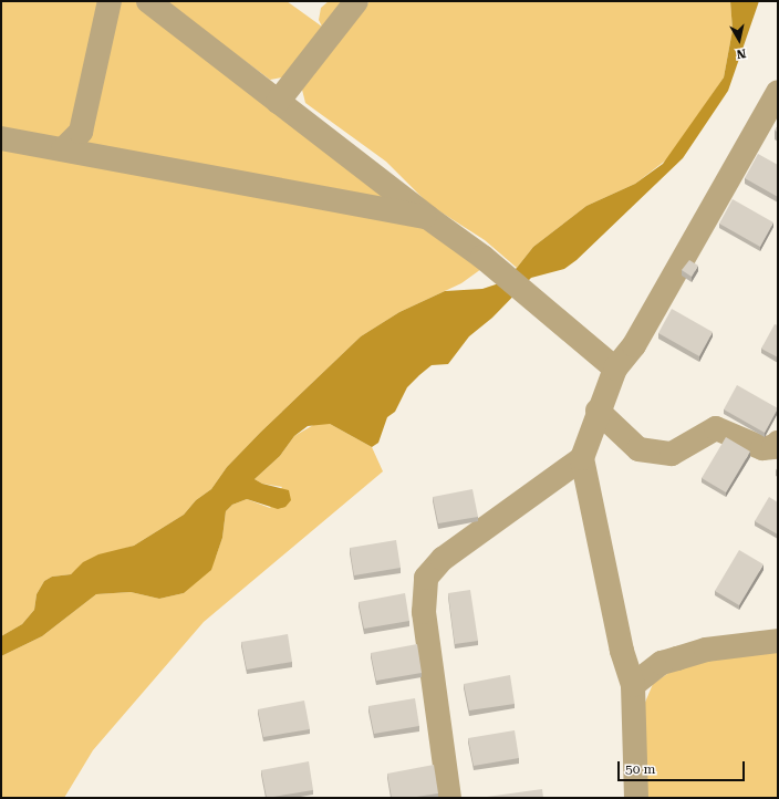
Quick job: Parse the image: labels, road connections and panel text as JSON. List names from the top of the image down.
{
  "scale_bar": "50 m",
  "north": "bottom"
}
